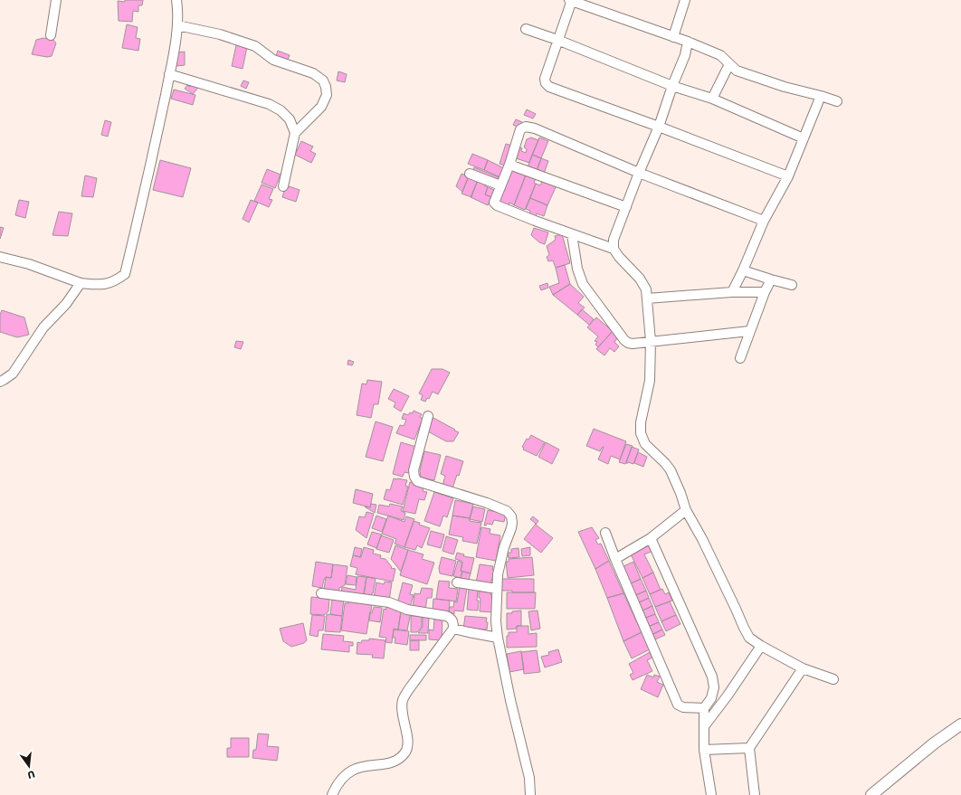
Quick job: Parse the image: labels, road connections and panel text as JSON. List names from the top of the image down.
{
  "north": "bottom"
}
